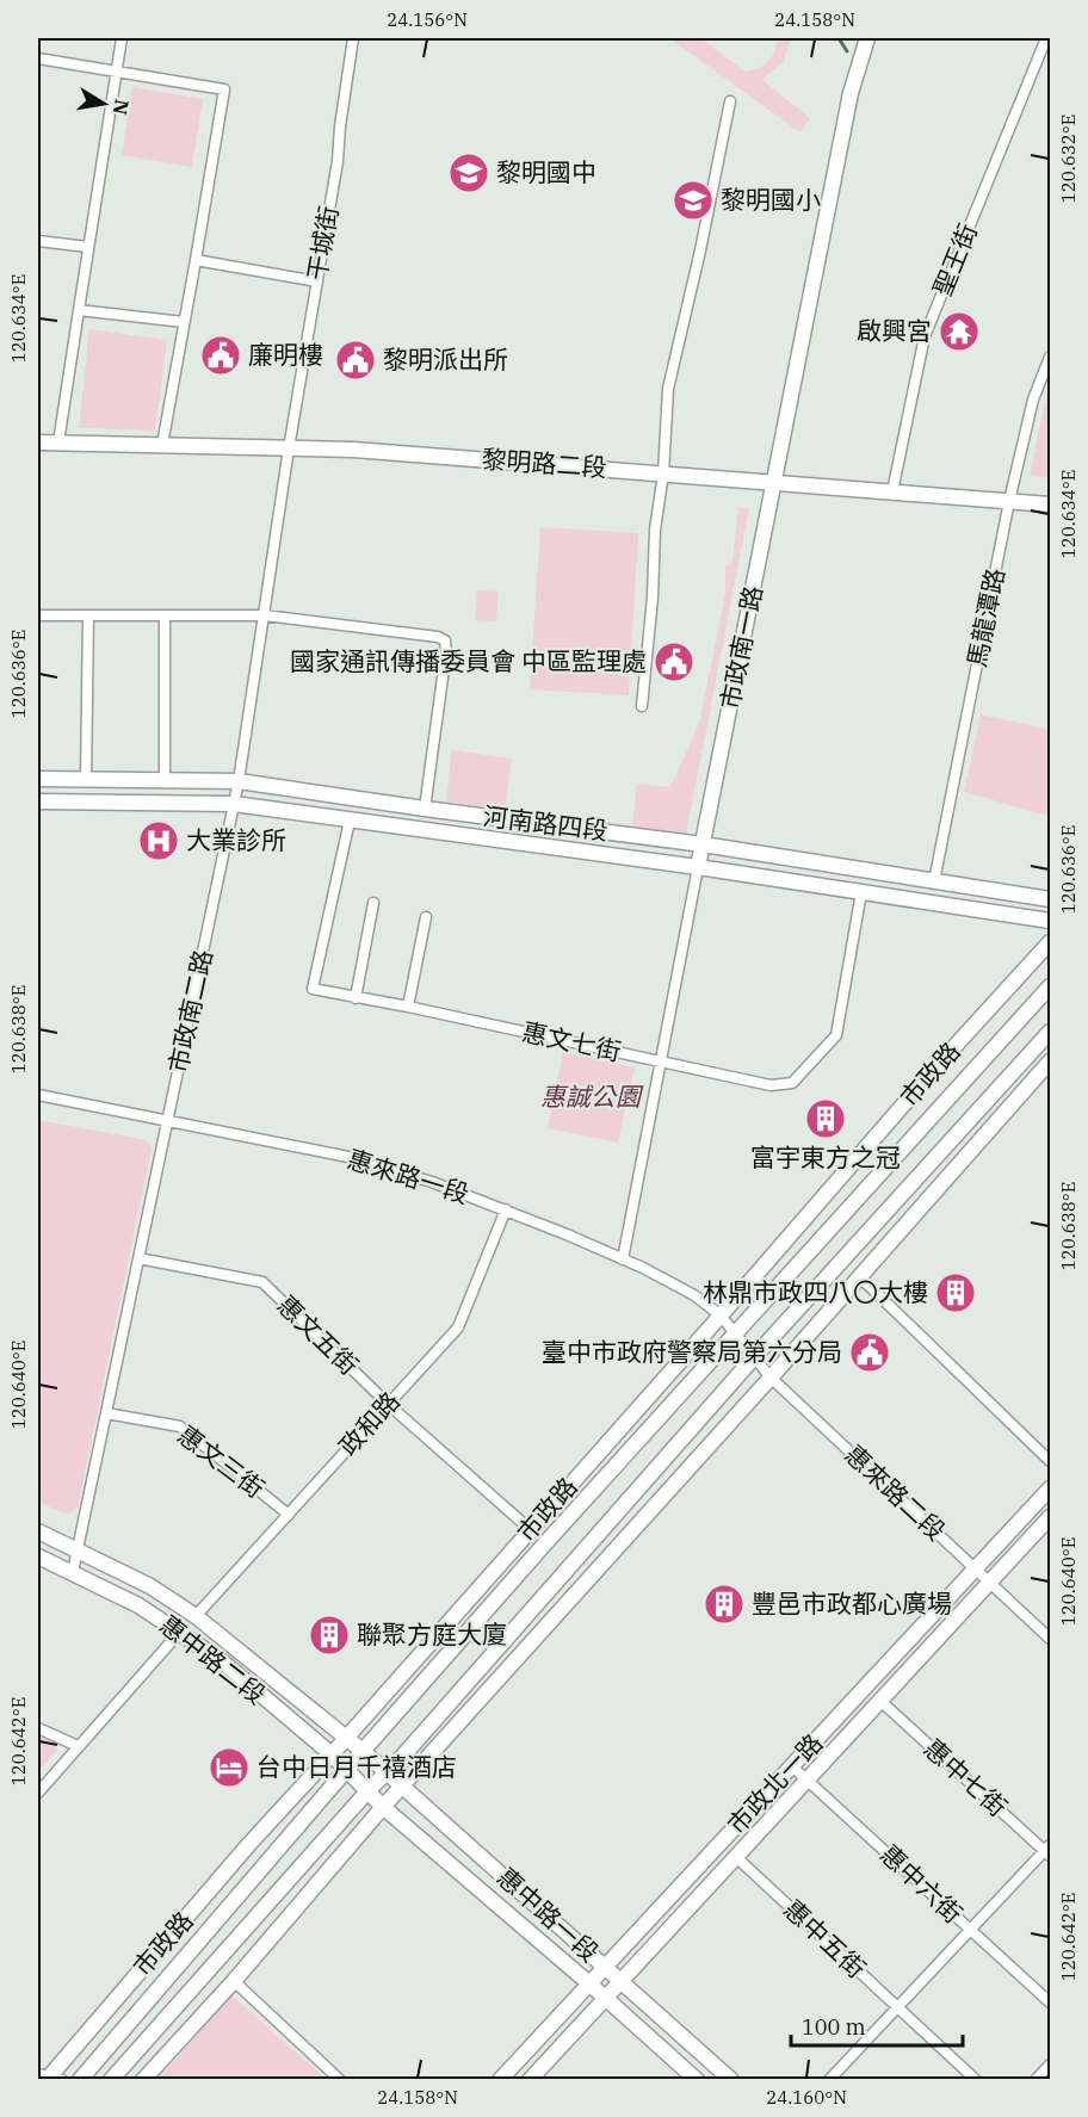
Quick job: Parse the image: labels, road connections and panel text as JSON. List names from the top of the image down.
{
  "streets": {
    "street": [
      "干城街",
      "聖王街",
      "黎明路二段",
      "馬龍潭路",
      "市政南一路",
      "河南路四段",
      "市政南二路",
      "惠文七街",
      "市政路",
      "惠來路一段",
      "惠文五街",
      "政和路",
      "惠文三街",
      "惠來路二段",
      "惠中路二段",
      "惠中七街",
      "市政北一路",
      "惠中六街",
      "惠中路一段",
      "惠中五街"
    ]
  },
  "crossings": [
    ["干城街", "黎明路二段"],
    ["干城街", "市政南二路"],
    ["聖王街", "黎明路二段"],
    ["黎明路二段", "馬龍潭路"],
    ["黎明路二段", "市政南一路"],
    ["黎明路二段", "市政南二路"],
    ["馬龍潭路", "河南路四段"],
    ["市政南一路", "河南路四段"],
    ["市政南一路", "惠文七街"],
    ["市政南一路", "惠來路一段"],
    ["河南路四段", "市政南二路"],
    ["河南路四段", "惠文七街"],
    ["市政南二路", "惠來路一段"],
    ["市政南二路", "惠文五街"],
    ["市政南二路", "惠文三街"],
    ["市政南二路", "惠中路二段"],
    ["市政路", "惠來路一段"],
    ["市政路", "惠文五街"],
    ["市政路", "惠來路二段"],
    ["市政路", "惠中路二段"],
    ["市政路", "惠中路一段"],
    ["惠來路一段", "政和路"],
    ["惠來路一段", "惠來路二段"],
    ["惠文五街", "政和路"],
    ["政和路", "惠文三街"],
    ["政和路", "惠中路二段"],
    ["惠來路二段", "市政北一路"],
    ["惠中路二段", "惠中路一段"],
    ["惠中七街", "市政北一路"],
    ["市政北一路", "惠中六街"],
    ["市政北一路", "惠中路一段"],
    ["市政北一路", "惠中五街"]
  ],
  "parks": ["惠誠公園"],
  "places": {
    "school or university": ["黎明國中", "黎明國小"],
    "temple": ["啟興宮"],
    "public building": [
      "廉明樓",
      "黎明派出所",
      "國家通訊傳播委員會 中區監理處",
      "臺中市政府警察局第六分局"
    ],
    "hospital": ["大業診所"],
    "building": [
      "富宇東方之冠",
      "林鼎市政四八〇大樓",
      "豐邑市政都心廣場",
      "聯聚方庭大廈"
    ],
    "hotel": ["台中日月千禧酒店"]
  },
  "scale_bar": "100 m",
  "north": "right",
  "coordinates": [
    "24.156°N",
    "24.158°N",
    "120.632°E",
    "120.634°E",
    "120.636°E",
    "120.638°E",
    "120.640°E",
    "120.642°E",
    "24.160°N"
  ]
}
